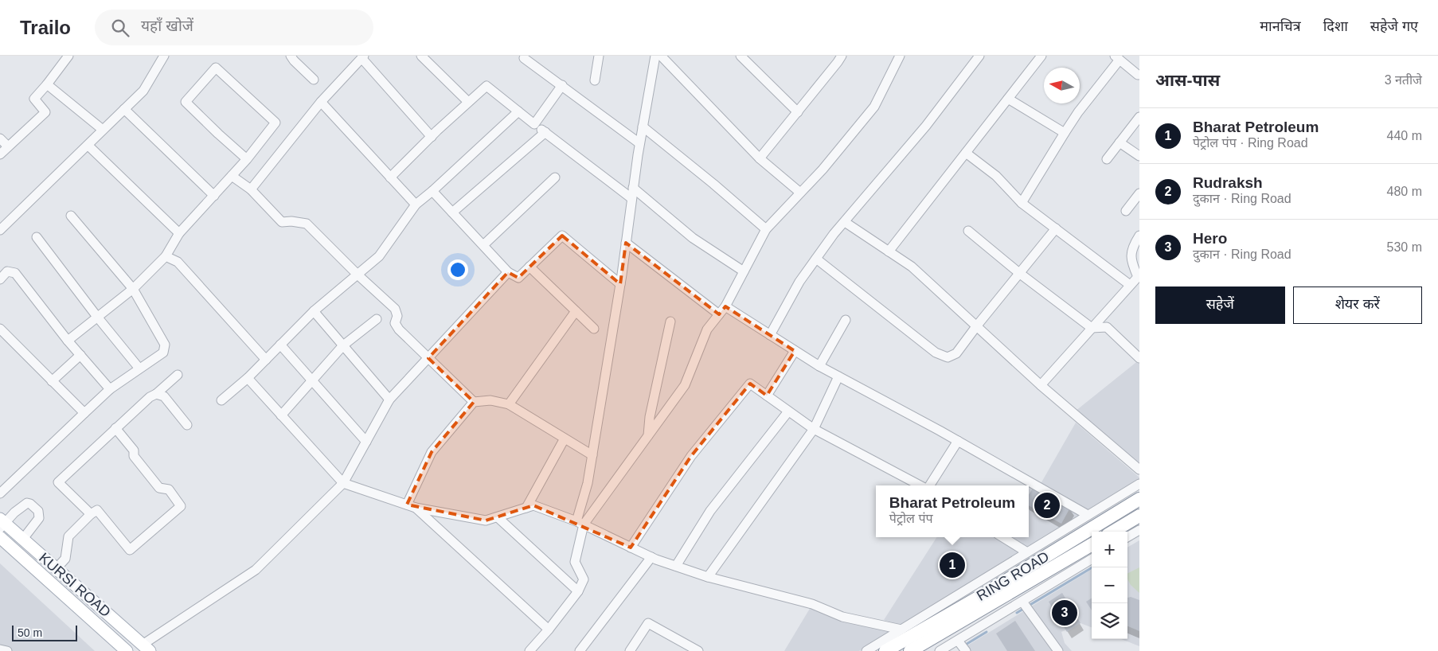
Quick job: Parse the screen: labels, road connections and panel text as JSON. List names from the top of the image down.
{
  "streets": {
    "highway": ["RING ROAD"],
    "main road": ["KURSI ROAD"]
  },
  "scale_bar": "50 m",
  "north": "left",
  "page": {
    "header": "Trailo",
    "search": "यहाँ खोजें",
    "nav": ["मानचित्र", "दिशा", "सहेजे गए"],
    "heading": ["आस-पास", "3 नतीजे"],
    "list": [
      {
        "mark": "1",
        "name": "Bharat Petroleum",
        "note": "पेट्रोल पंप · Ring Road",
        "value": "440 m"
      },
      {
        "mark": "2",
        "name": "Rudraksh",
        "note": "दुकान · Ring Road",
        "value": "480 m"
      },
      {
        "mark": "3",
        "name": "Hero",
        "note": "दुकान · Ring Road",
        "value": "530 m"
      }
    ],
    "buttons": ["सहेजें", "शेयर करें"],
    "popup": ["Bharat Petroleum", "पेट्रोल पंप"],
    "pins": ["2", "1", "3"],
    "map_buttons": ["+", "−"],
    "scale": "50 m"
  }
}
